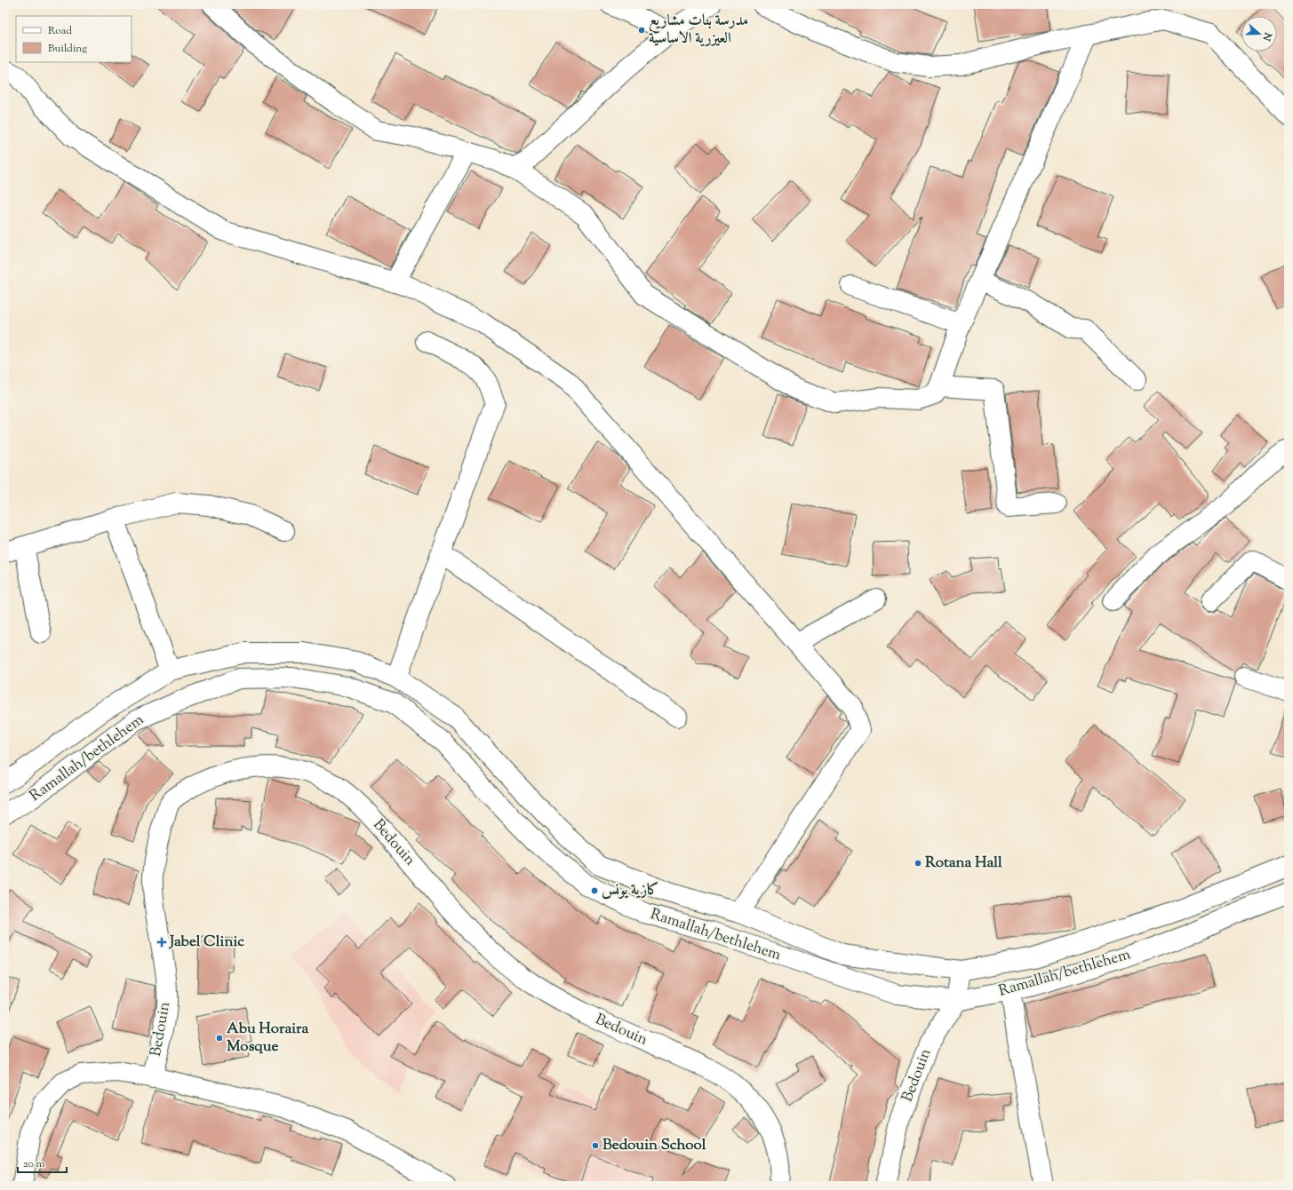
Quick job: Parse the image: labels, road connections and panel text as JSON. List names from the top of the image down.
{
  "streets": {
    "street": ["Ramallah/bethlehem", "Bedouin"]
  },
  "crossings": [
    ["Ramallah/bethlehem", "Bedouin"]
  ],
  "places": {
    "other": [
      "مدرسة بنات مشاريع العيزرية الاساسية",
      "Rotana Hall",
      "كازية يونس",
      "Abu Horaira Mosque",
      "Bedouin School"
    ],
    "health": ["Jabel Clinic"]
  },
  "legend": ["Road", "Building"],
  "scale_bar": "20 m",
  "north": "right"
}
